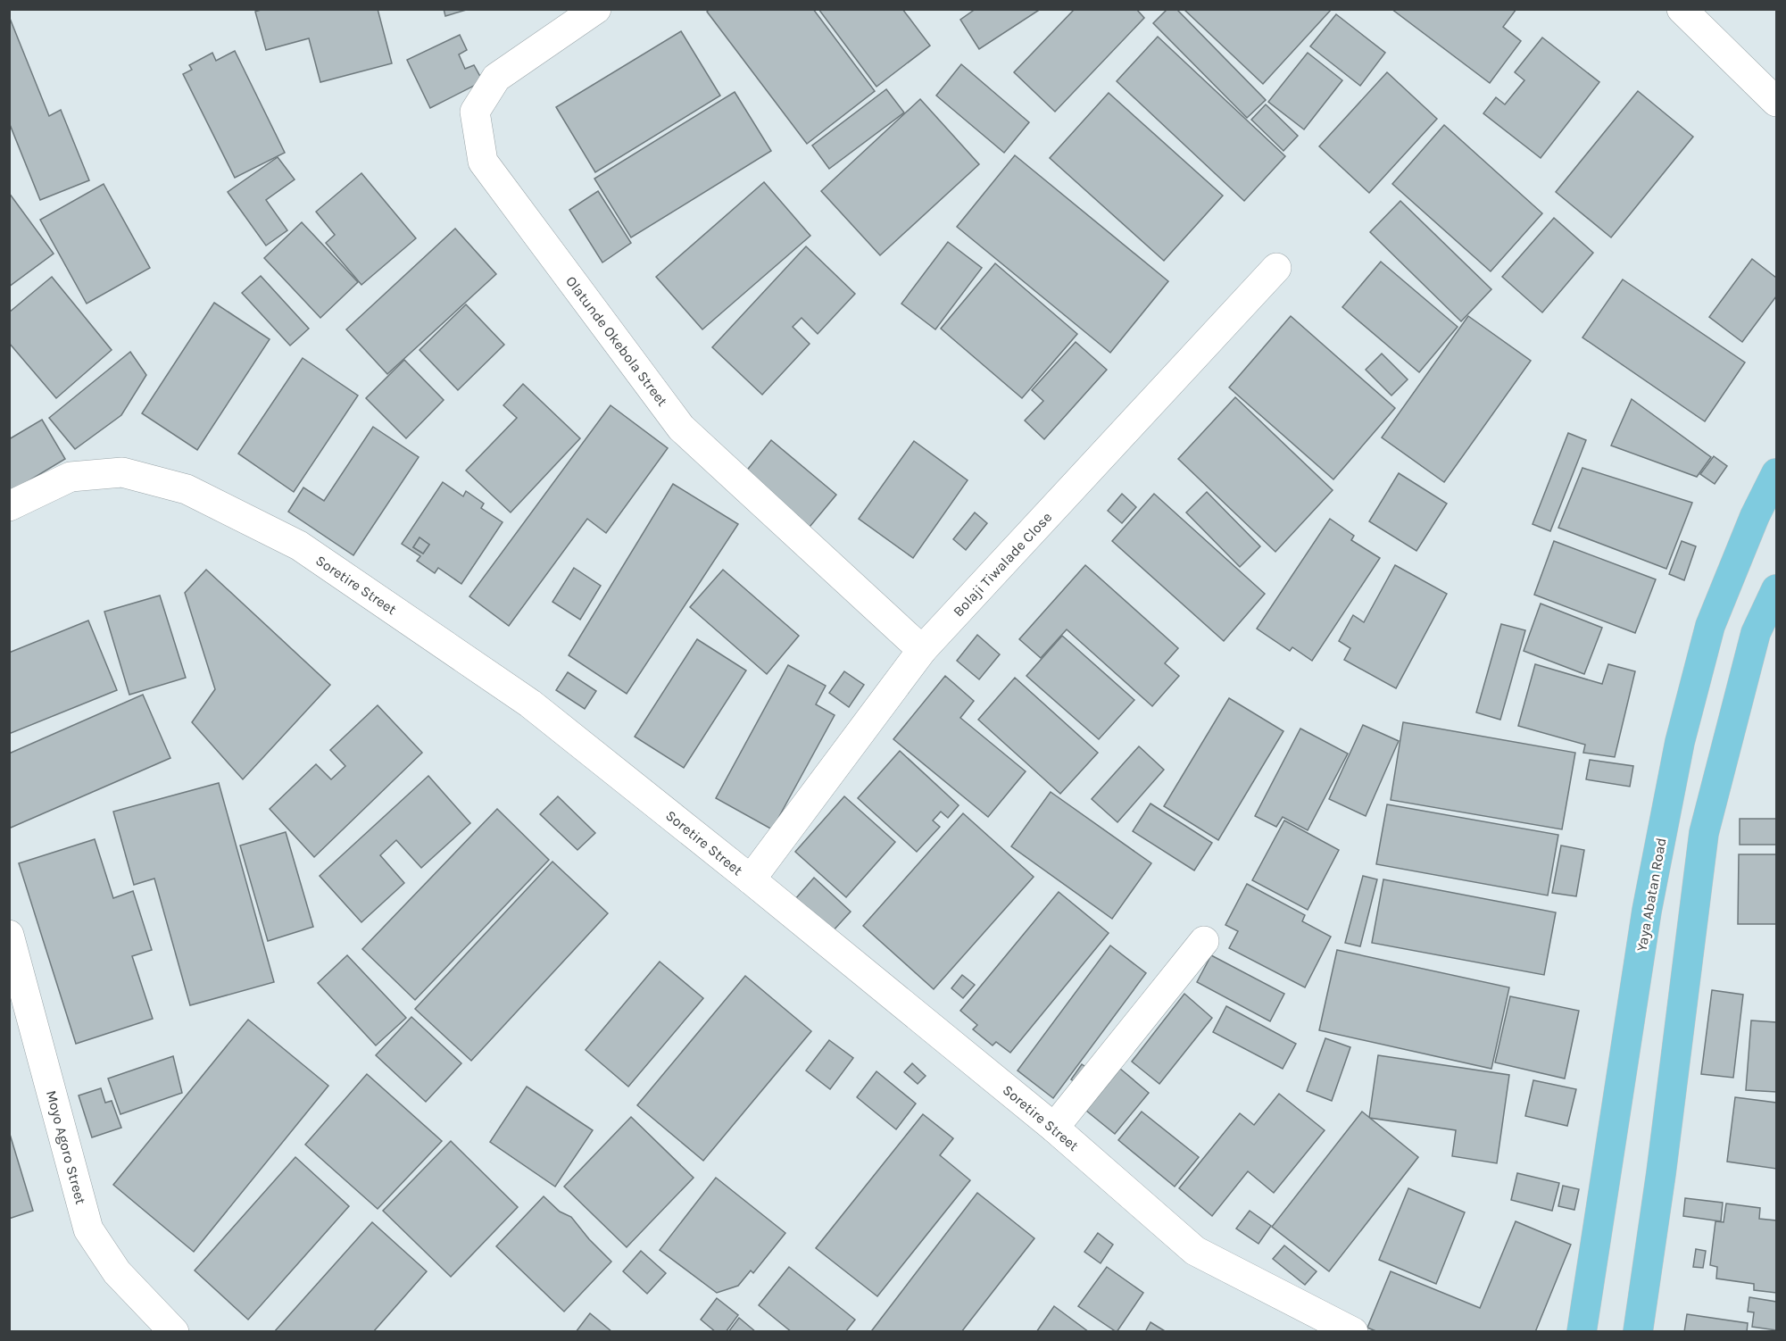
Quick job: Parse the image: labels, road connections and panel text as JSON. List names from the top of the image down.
{
  "streets": {
    "main road": ["Yaya Abatan Road"],
    "street": [
      "Olatunde Okebola Street",
      "Bolaji Tiwalade Close",
      "Soretire Street",
      "Moyo Agoro Street"
    ]
  },
  "crossings": [
    ["Olatunde Okebola Street", "Bolaji Tiwalade Close"],
    ["Bolaji Tiwalade Close", "Soretire Street"]
  ]
}
